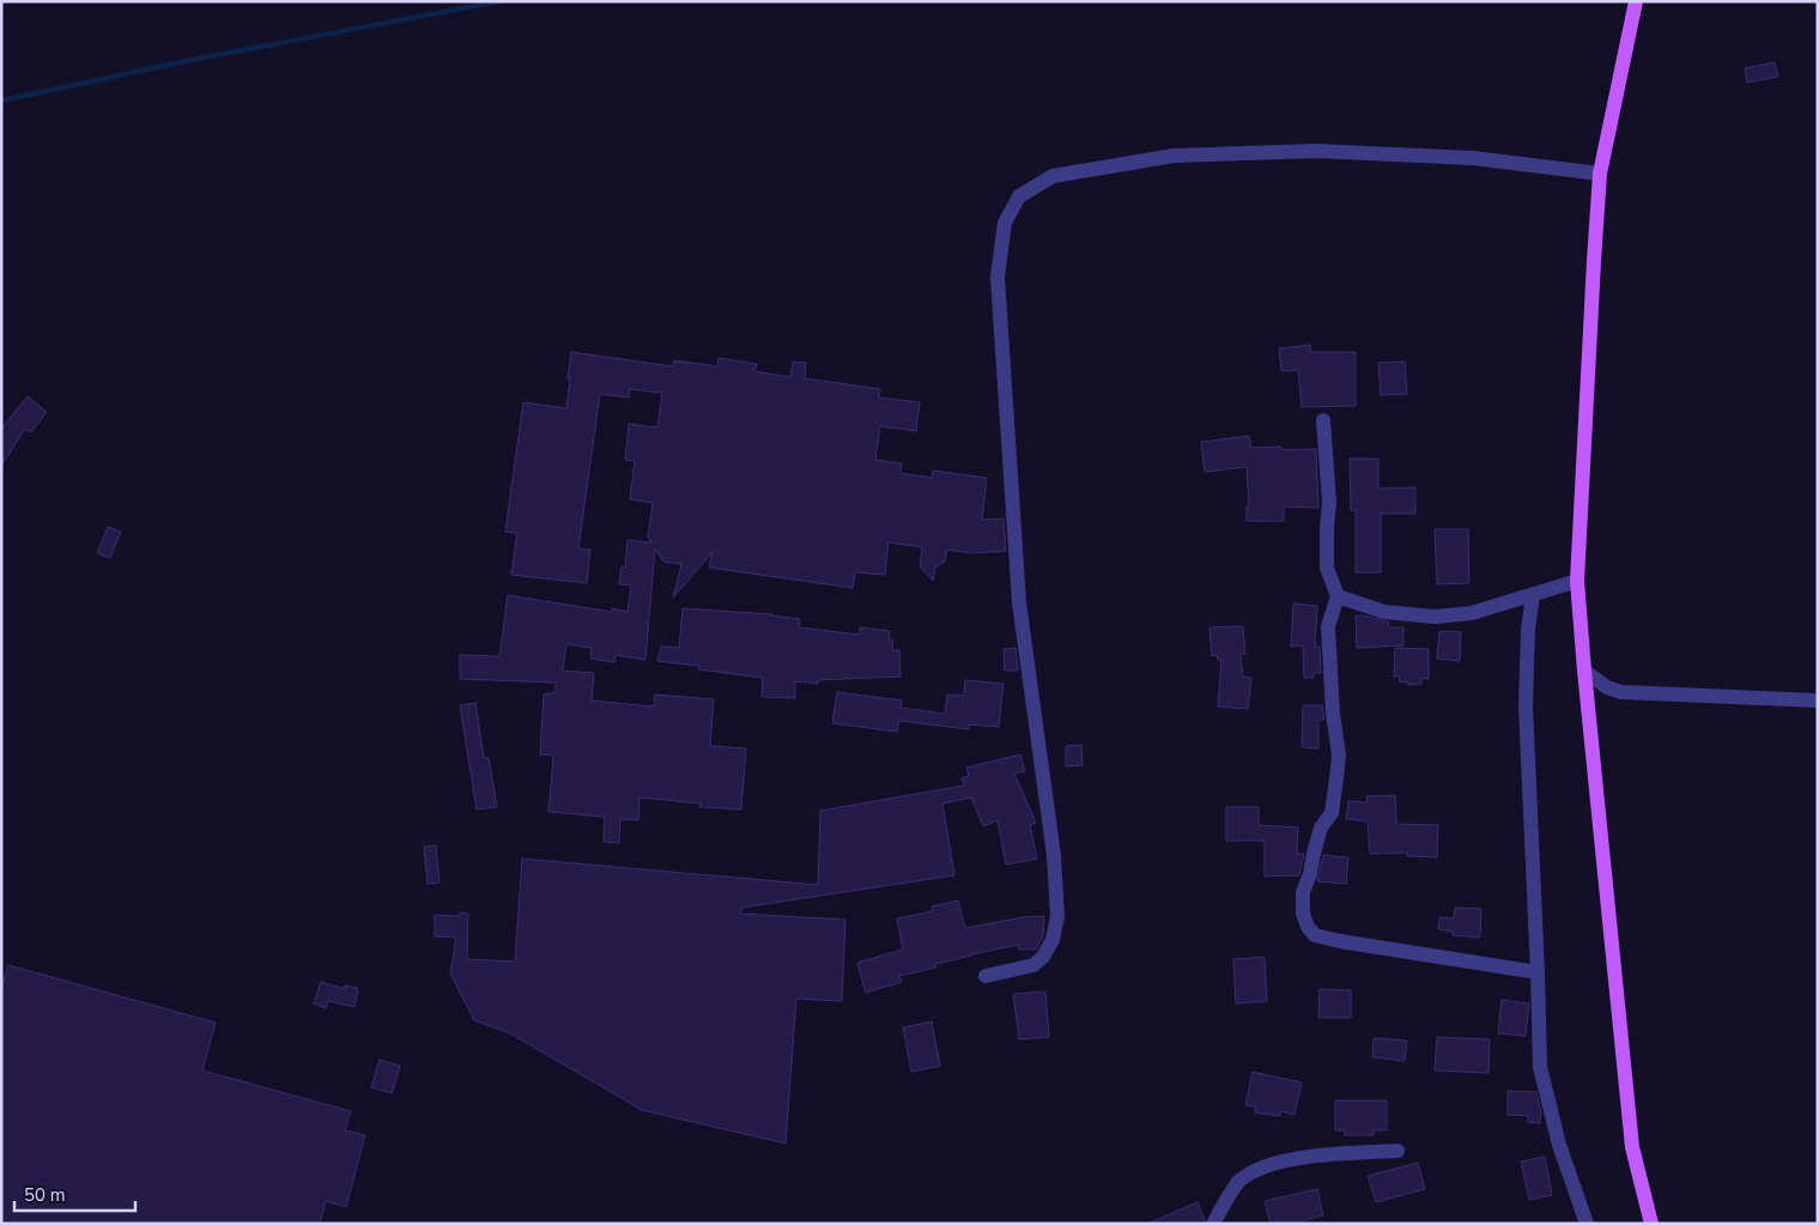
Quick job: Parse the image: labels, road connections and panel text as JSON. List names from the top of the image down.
{
  "scale_bar": "50 m"
}
